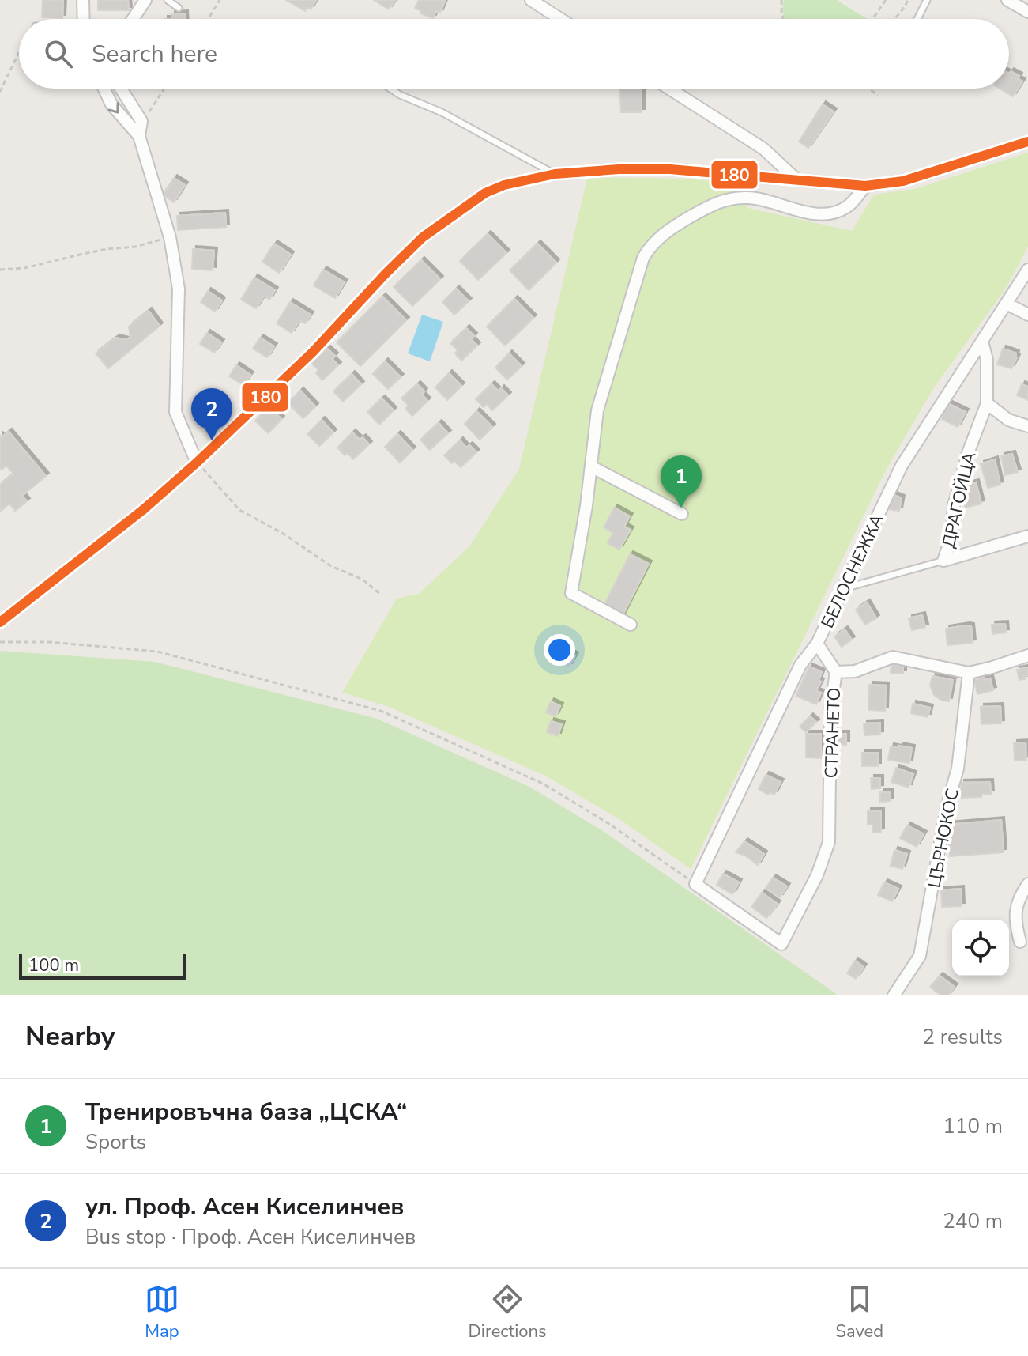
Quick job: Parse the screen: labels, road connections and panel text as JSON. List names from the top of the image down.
{
  "streets": {
    "street": [
      "ДРАГОЙЦА",
      "БЕЛОСНЕЖКА",
      "СТРАНЕТО",
      "ЦЪРНОКОС"
    ]
  },
  "crossings": [
    ["БЕЛОСНЕЖКА", "СТРАНЕТО"],
    ["СТРАНЕТО", "ЦЪРНОКОС"]
  ],
  "lines": ["transit line 180"],
  "scale_bar": "100 m",
  "page": {
    "search": "Search here",
    "pins": ["2", "1"],
    "scale": "100 m",
    "heading": ["Nearby", "2 results"],
    "list": [
      {
        "mark": "1",
        "name": "Тренировъчна база „ЦСКА“",
        "note": "Sports",
        "value": "110 m"
      },
      {
        "mark": "2",
        "name": "ул. Проф. Асен Киселинчев",
        "note": "Bus stop · Проф. Асен Киселинчев",
        "value": "240 m"
      }
    ],
    "nav": ["Map", "Directions", "Saved"]
  }
}
